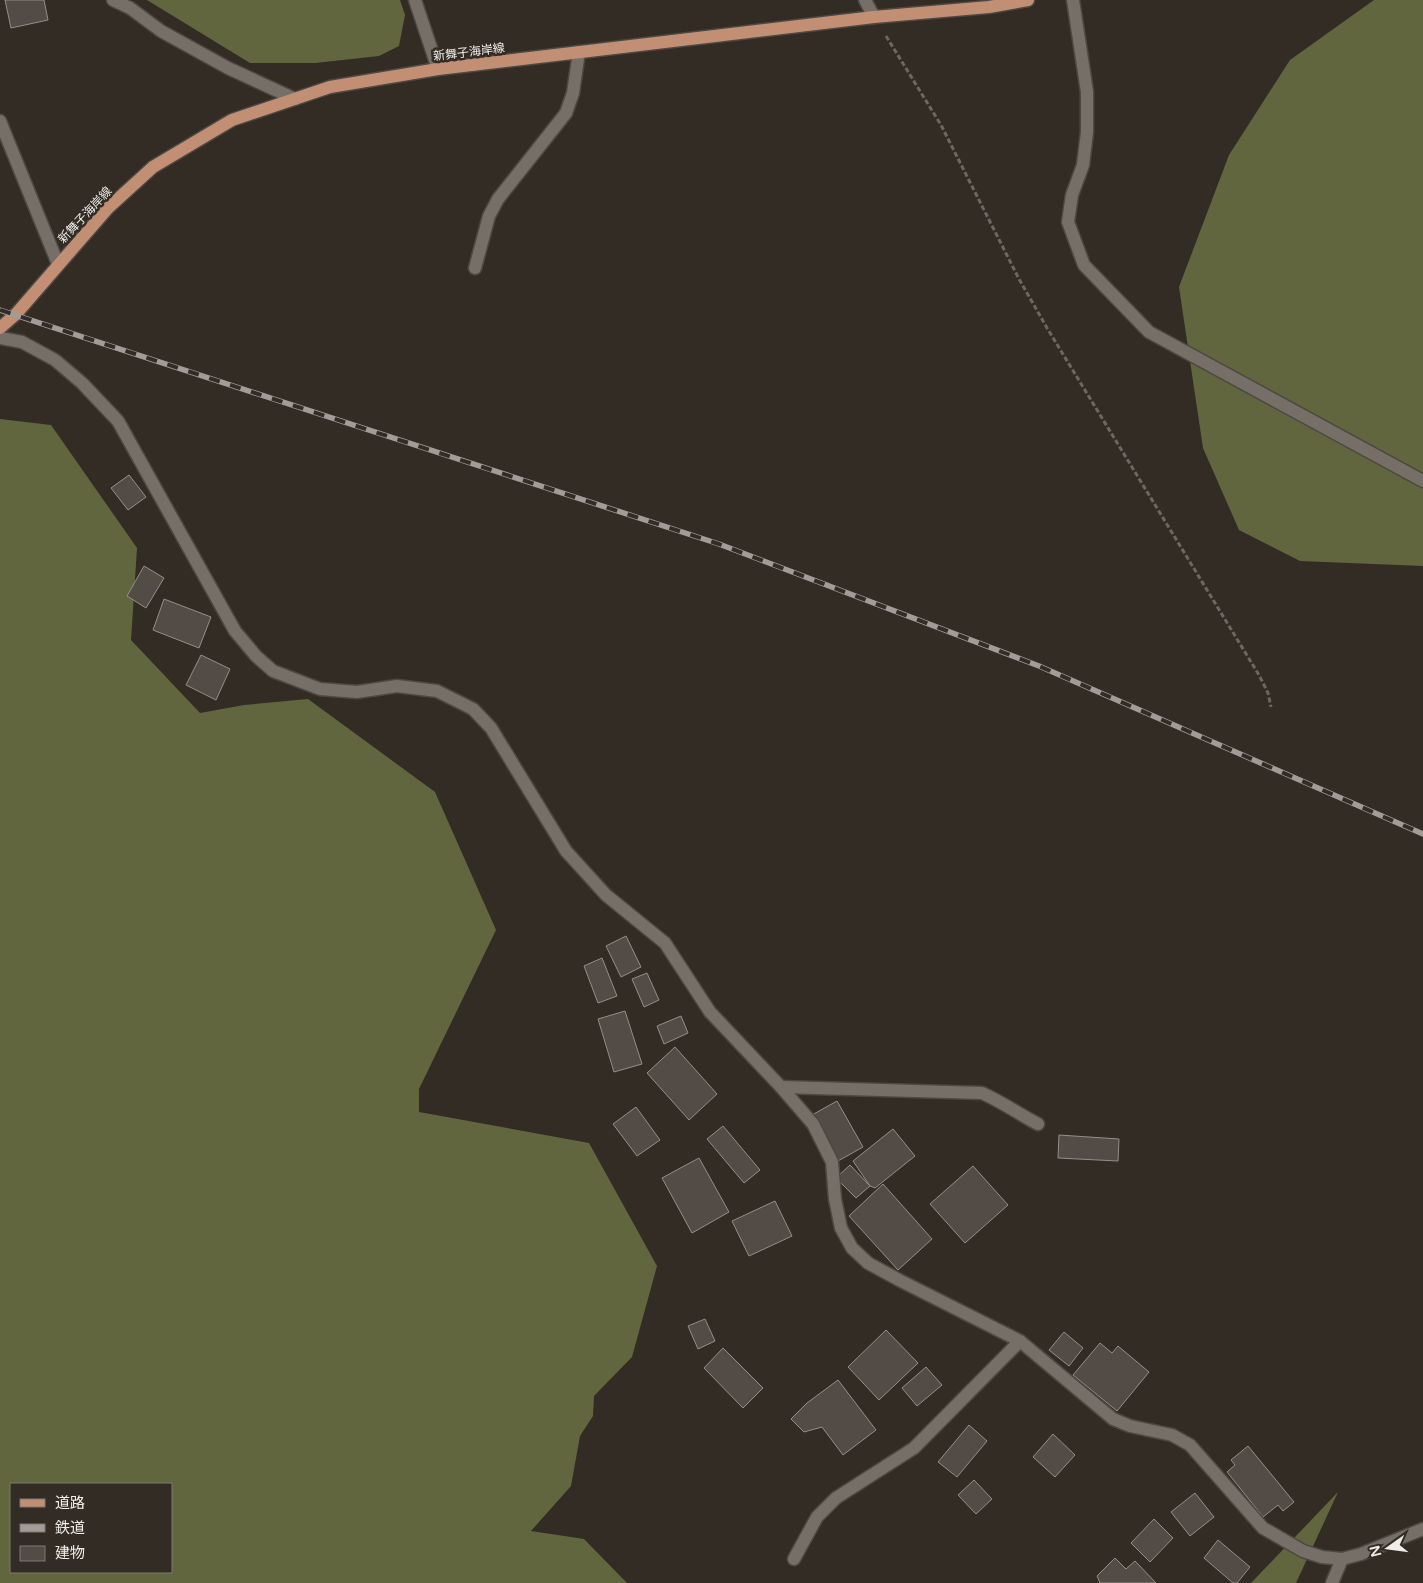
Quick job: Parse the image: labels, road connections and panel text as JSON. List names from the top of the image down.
{
  "streets": {
    "main road": ["新舞子海岸線"]
  },
  "legend": ["道路", "鉄道", "建物"],
  "north": "left"
}
